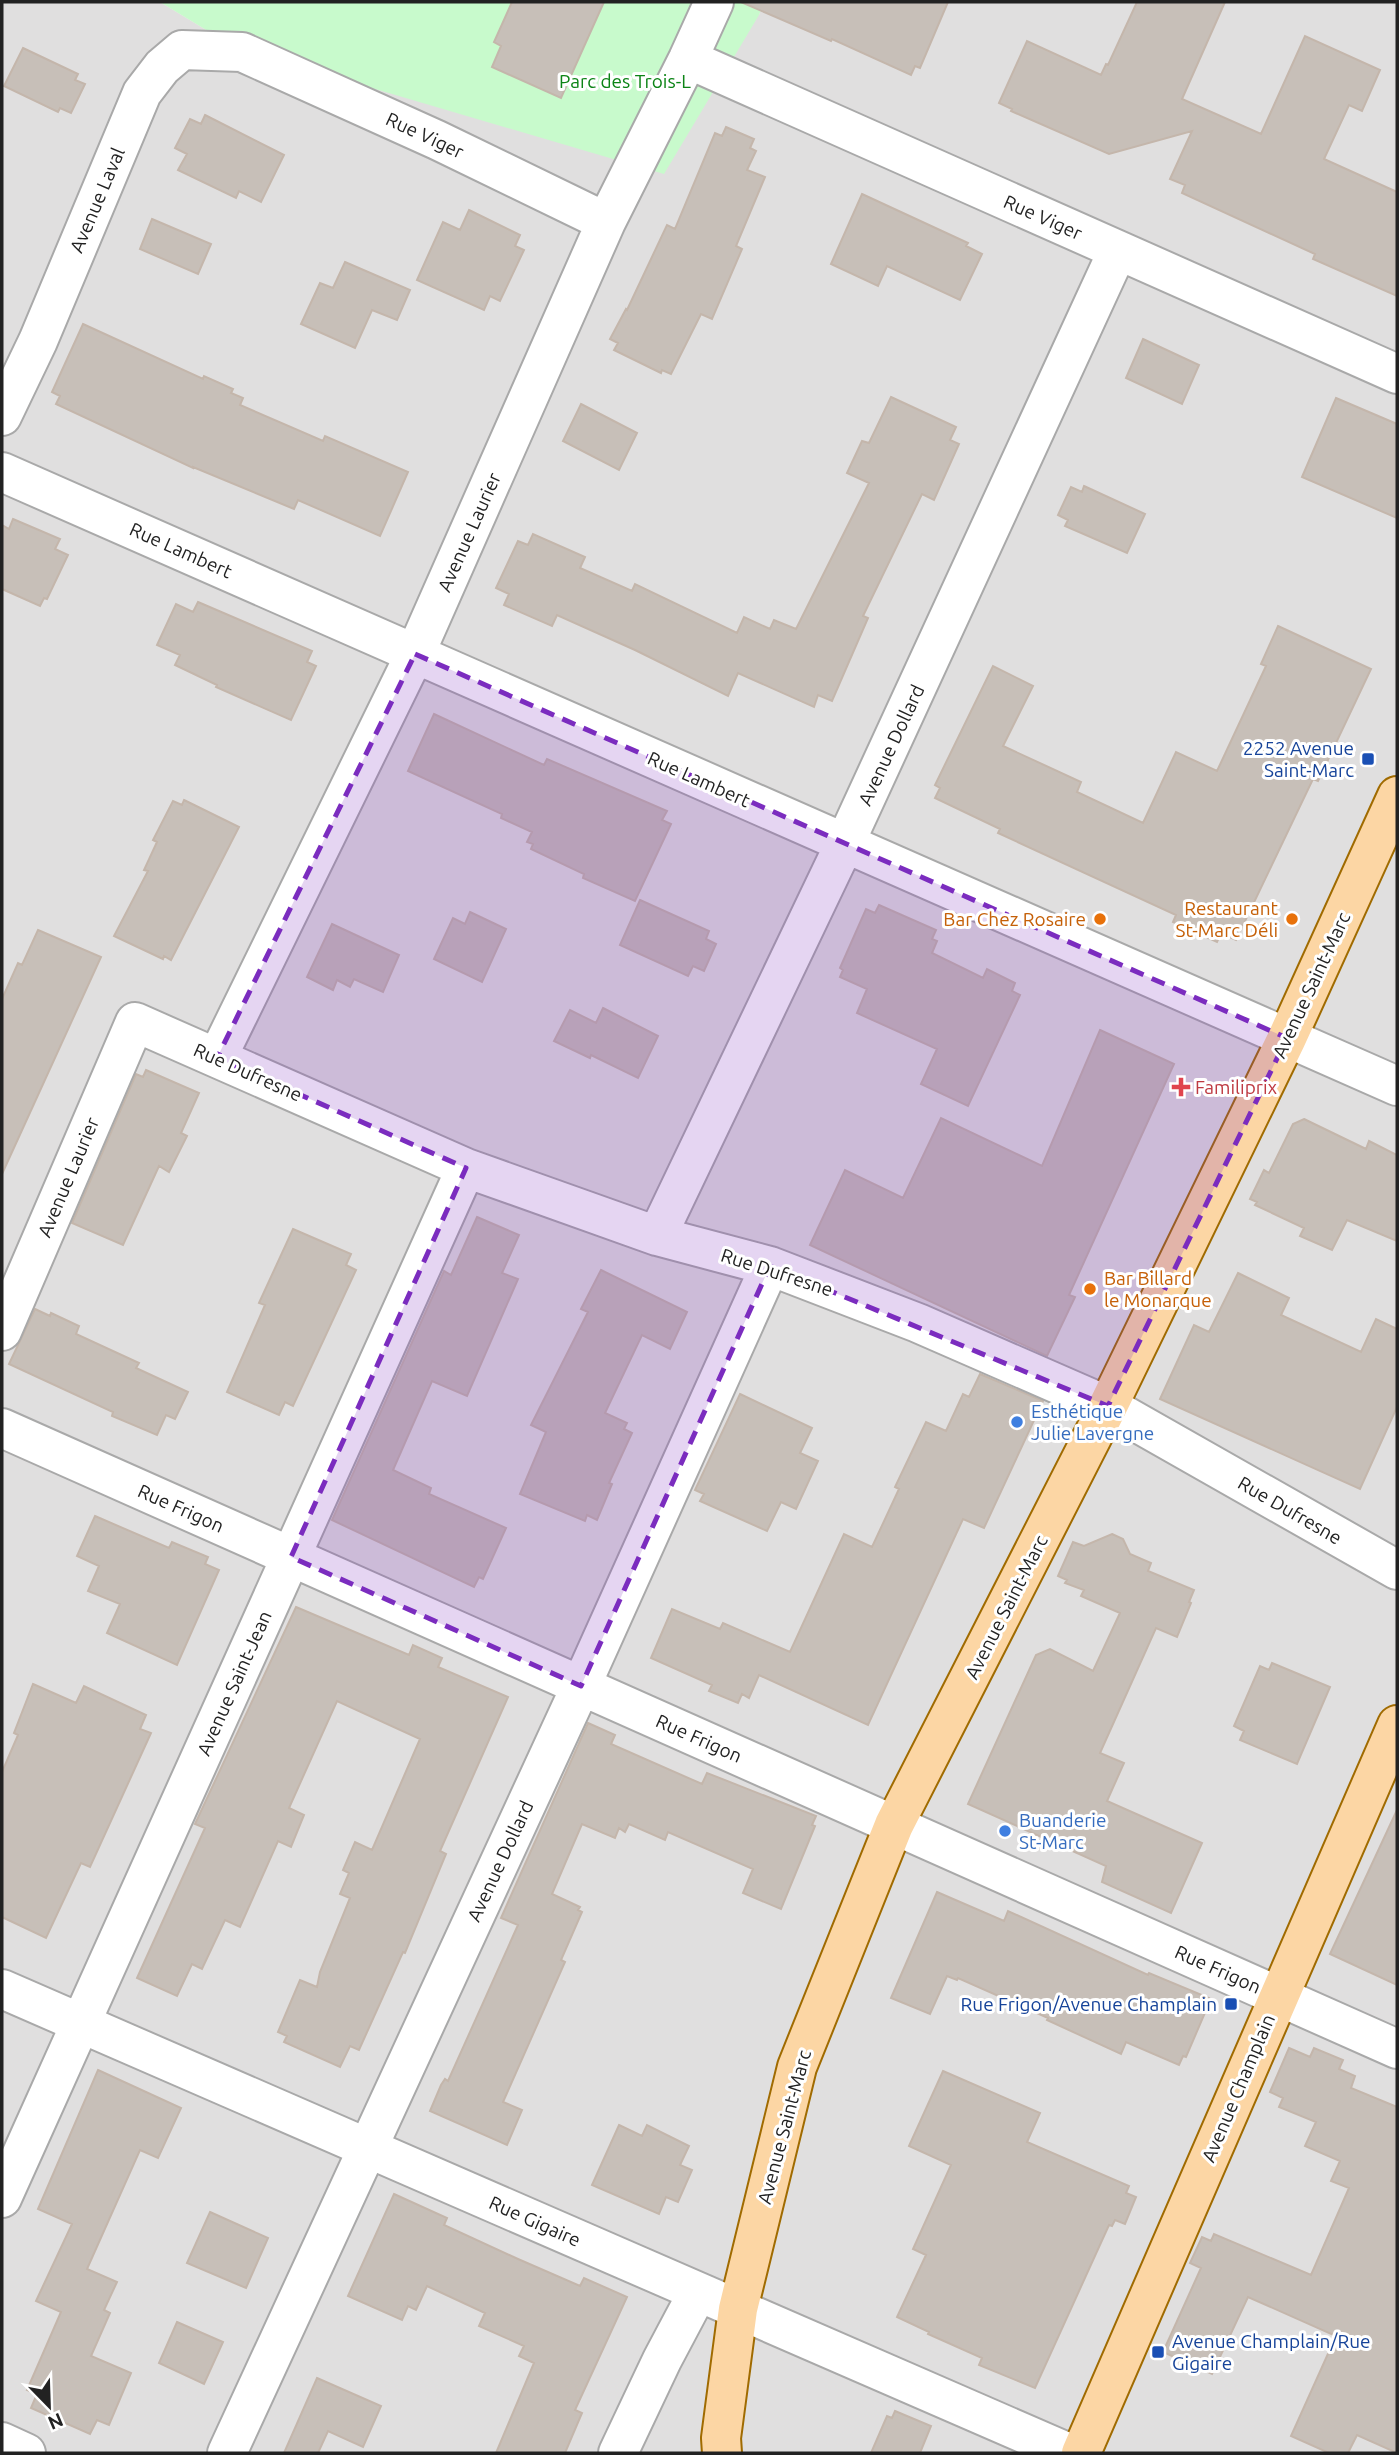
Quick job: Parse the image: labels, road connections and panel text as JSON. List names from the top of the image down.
{
  "streets": {
    "main road": ["Avenue Saint-Marc", "Avenue Champlain"],
    "street": [
      "Rue Viger",
      "Avenue Laval",
      "Avenue Laurier",
      "Rue Lambert",
      "Avenue Dollard",
      "Rue Dufresne",
      "Rue Frigon",
      "Avenue Saint-Jean",
      "Rue Gigaire"
    ]
  },
  "crossings": [
    ["Rue Viger", "Avenue Laval"],
    ["Rue Viger", "Avenue Laurier"],
    ["Rue Viger", "Avenue Dollard"],
    ["Avenue Laurier", "Rue Lambert"],
    ["Avenue Laurier", "Rue Dufresne"],
    ["Rue Lambert", "Avenue Dollard"],
    ["Rue Lambert", "Avenue Saint-Marc"],
    ["Avenue Dollard", "Rue Dufresne"],
    ["Avenue Dollard", "Rue Frigon"],
    ["Avenue Dollard", "Rue Gigaire"],
    ["Avenue Saint-Marc", "Rue Dufresne"],
    ["Avenue Saint-Marc", "Rue Frigon"],
    ["Avenue Saint-Marc", "Rue Gigaire"],
    ["Rue Dufresne", "Avenue Saint-Jean"],
    ["Rue Frigon", "Avenue Saint-Jean"],
    ["Rue Frigon", "Avenue Champlain"],
    ["Avenue Saint-Jean", "Rue Gigaire"]
  ],
  "parks": ["Parc des Trois-L"],
  "places": {
    "transit": ["2252 Avenue Saint-Marc", "Rue Frigon/Avenue Champlain", "Avenue Champlain/Rue Gigaire"],
    "other": [
      "Bar Chez Rosaire",
      "Restaurant St-Marc Déli",
      "Bar Billard le Monarque",
      "Esthétique Julie Lavergne",
      "Buanderie St-Marc"
    ],
    "health": ["Familiprix"]
  },
  "north": "bottom right"
}
